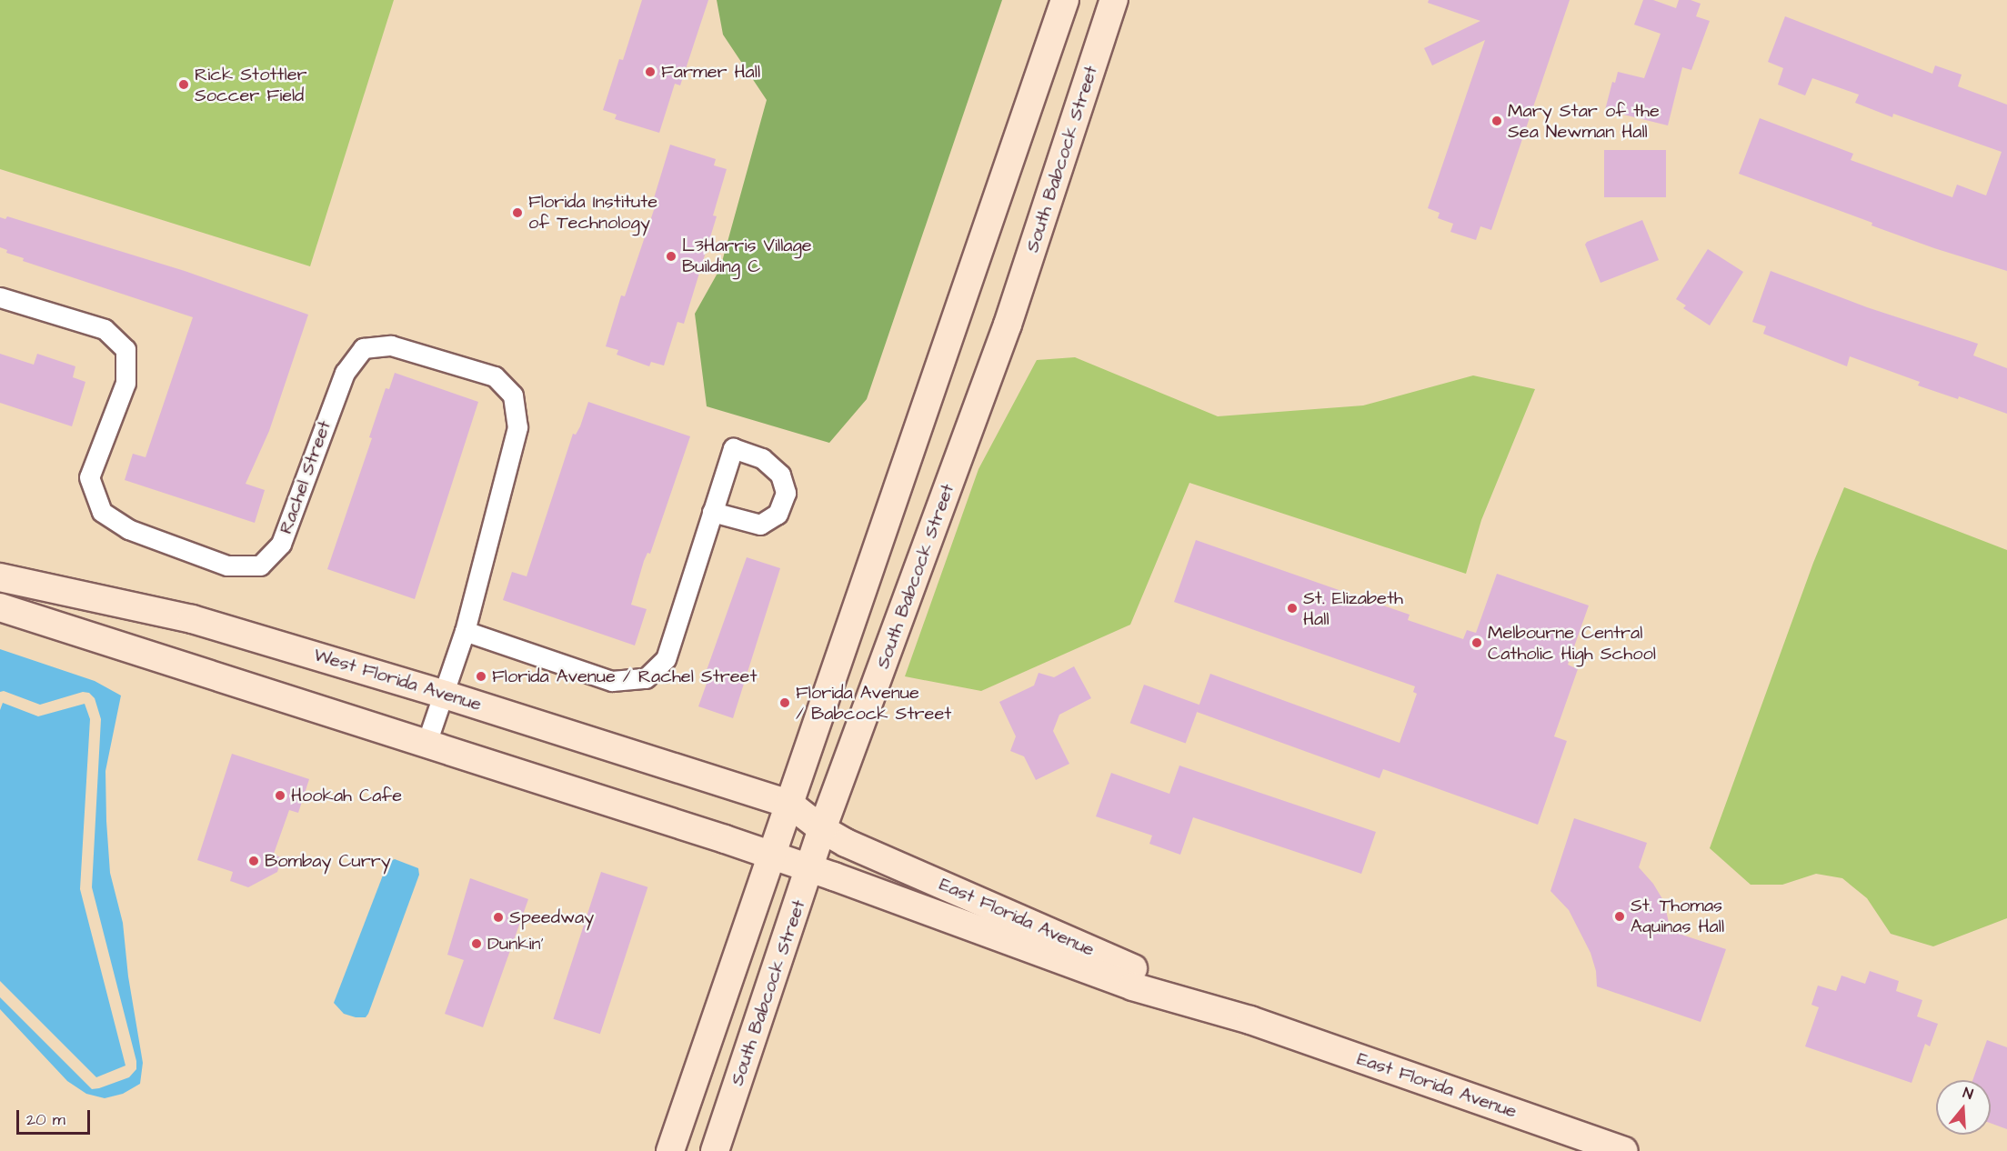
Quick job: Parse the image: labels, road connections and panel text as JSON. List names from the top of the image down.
{
  "streets": {
    "street": [
      "South Babcock Street",
      "Rachel Street",
      "West Florida Avenue",
      "East Florida Avenue"
    ]
  },
  "crossings": [
    ["South Babcock Street", "East Florida Avenue"],
    ["Rachel Street", "West Florida Avenue"],
    ["West Florida Avenue", "East Florida Avenue"]
  ],
  "places": [
    "Farmer Hall",
    "Rick Stottler Soccer Field",
    "Mary Star of the Sea Newman Hall",
    "Florida Institute of Technology",
    "L3Harris Village Building C",
    "St. Elizabeth Hall",
    "Melbourne Central Catholic High School",
    "Florida Avenue / Rachel Street",
    "Florida Avenue / Babcock Street",
    "Hookah Cafe",
    "Bombay Curry",
    "St. Thomas Aquinas Hall",
    "Speedway",
    "Dunkin'"
  ],
  "scale_bar": "20 m",
  "north": "top"
}
